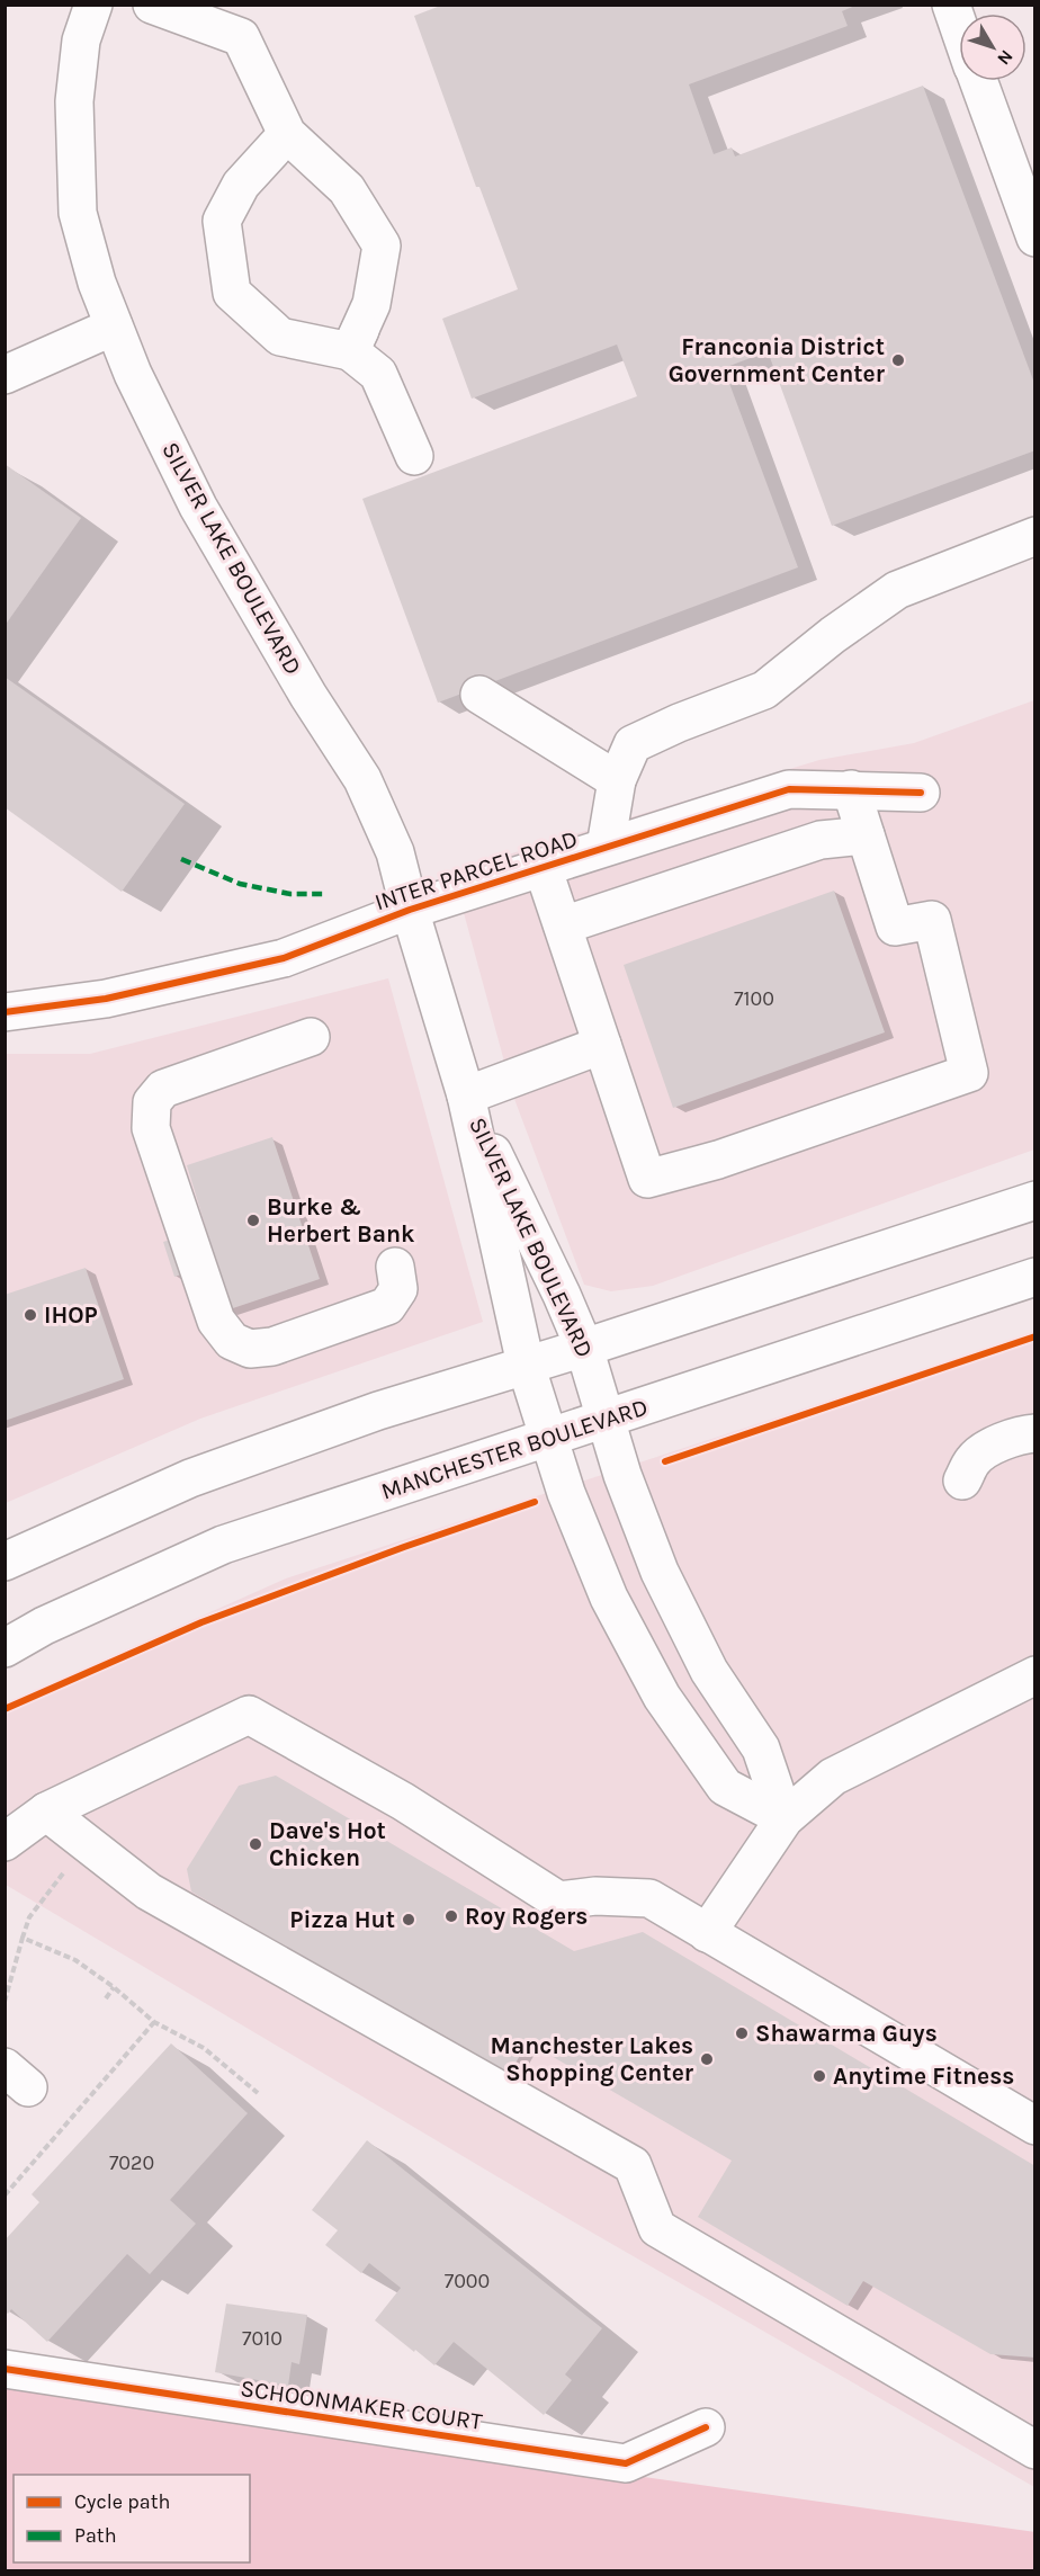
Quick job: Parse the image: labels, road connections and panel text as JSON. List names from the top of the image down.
{
  "streets": {
    "street": [
      "SILVER LAKE BOULEVARD",
      "INTER PARCEL ROAD",
      "MANCHESTER BOULEVARD",
      "SCHOONMAKER COURT"
    ]
  },
  "crossings": [
    ["SILVER LAKE BOULEVARD", "INTER PARCEL ROAD"],
    ["SILVER LAKE BOULEVARD", "MANCHESTER BOULEVARD"]
  ],
  "places": [
    "Franconia District Government Center",
    "Burke & Herbert Bank",
    "IHOP",
    "Dave's Hot Chicken",
    "Roy Rogers",
    "Pizza Hut",
    "Shawarma Guys",
    "Manchester Lakes Shopping Center",
    "Anytime Fitness"
  ],
  "house_numbers": [
    "7100",
    "7020",
    "7000",
    "7010"
  ],
  "legend": ["Cycle path", "Path"],
  "north": "bottom right"
}
